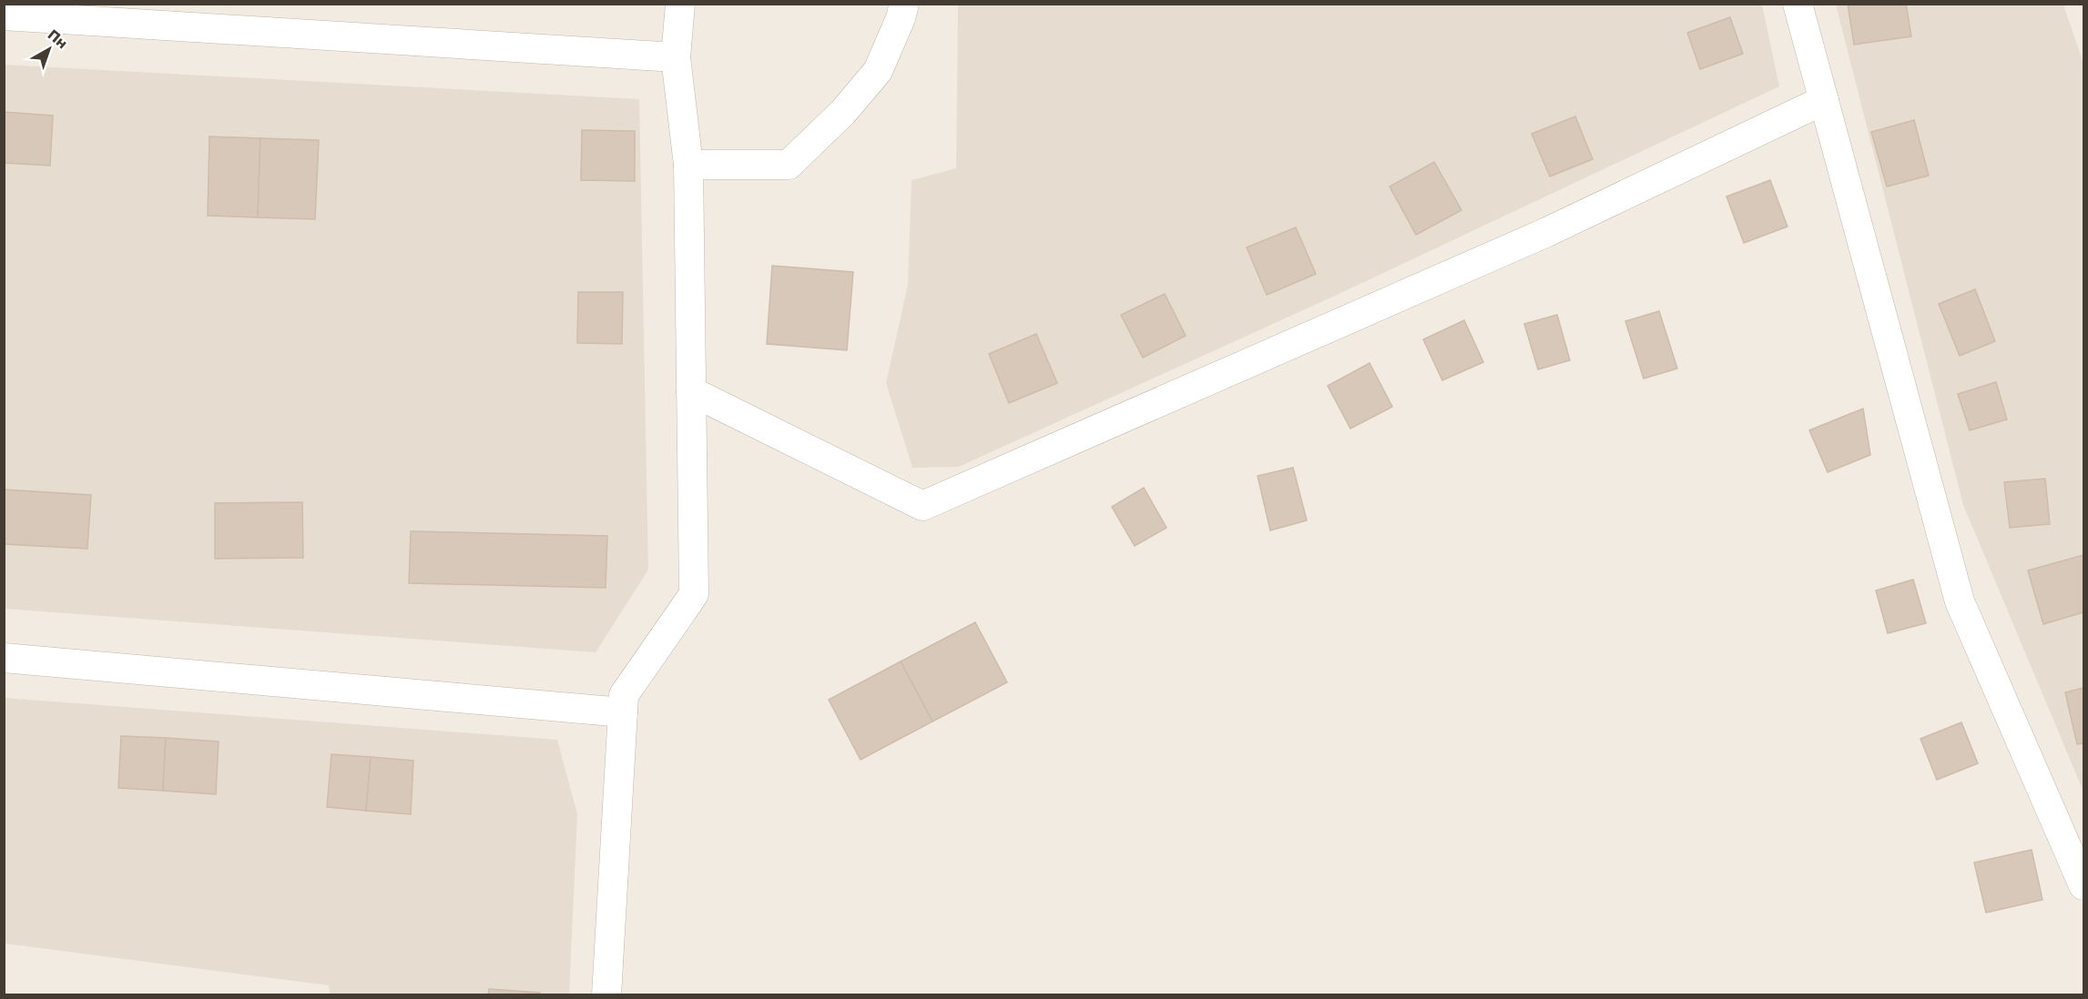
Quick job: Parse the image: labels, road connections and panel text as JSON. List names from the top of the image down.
{
  "north": "top right"
}
